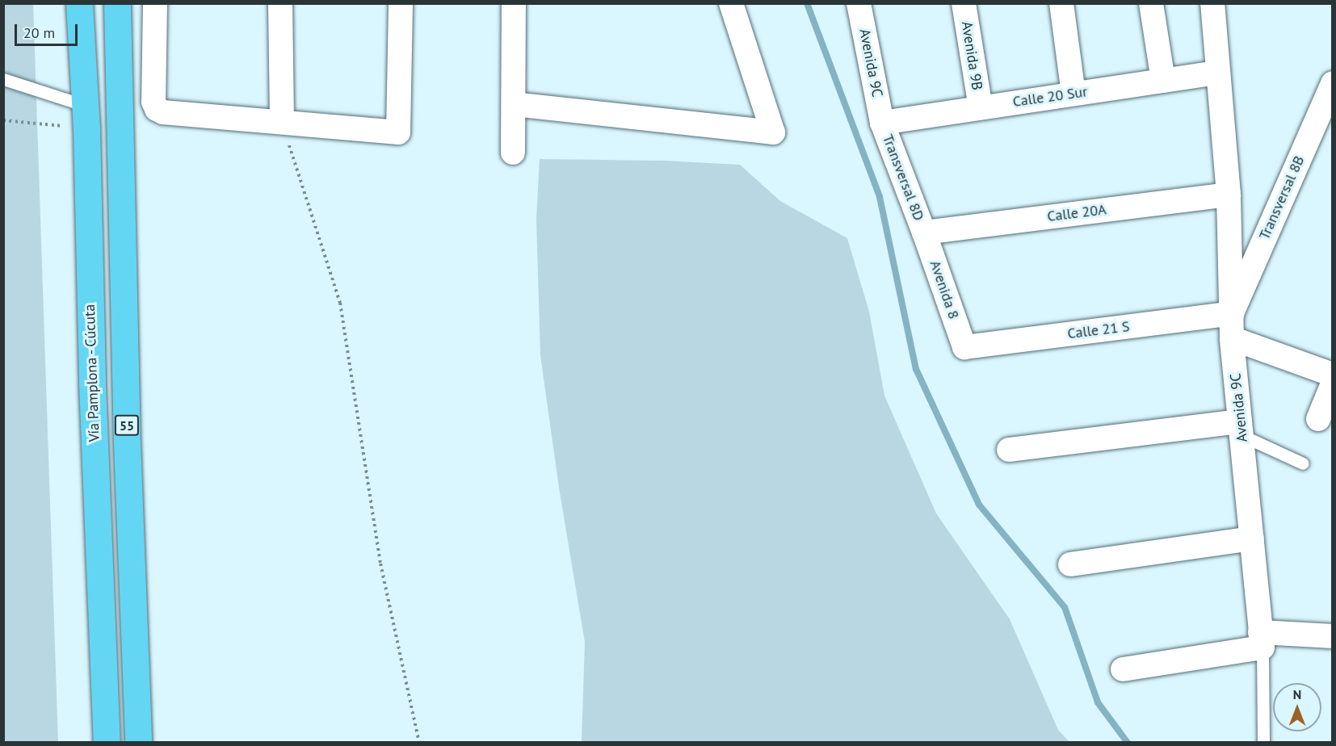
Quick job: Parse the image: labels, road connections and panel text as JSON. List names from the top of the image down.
{
  "streets": {
    "highway": ["Vía Pamplona - Cúcuta", "55"],
    "street": [
      "Avenida 9B",
      "Avenida 9C",
      "Calle 20 Sur",
      "Transversal 8D",
      "Transversal 8B",
      "Calle 20A",
      "Avenida 8",
      "Calle 21 S"
    ]
  },
  "crossings": [
    ["Avenida 9B", "Calle 20 Sur"],
    ["Avenida 9C", "Calle 20 Sur"],
    ["Avenida 9C", "Transversal 8D"],
    ["Avenida 9C", "Transversal 8B"],
    ["Avenida 9C", "Calle 20A"],
    ["Avenida 9C", "Calle 21 S"],
    ["Calle 20 Sur", "Transversal 8D"],
    ["Transversal 8D", "Calle 20A"],
    ["Transversal 8D", "Avenida 8"],
    ["Transversal 8B", "Calle 21 S"],
    ["Calle 20A", "Avenida 8"],
    ["Avenida 8", "Calle 21 S"]
  ],
  "scale_bar": "20 m",
  "north": "top"
}
